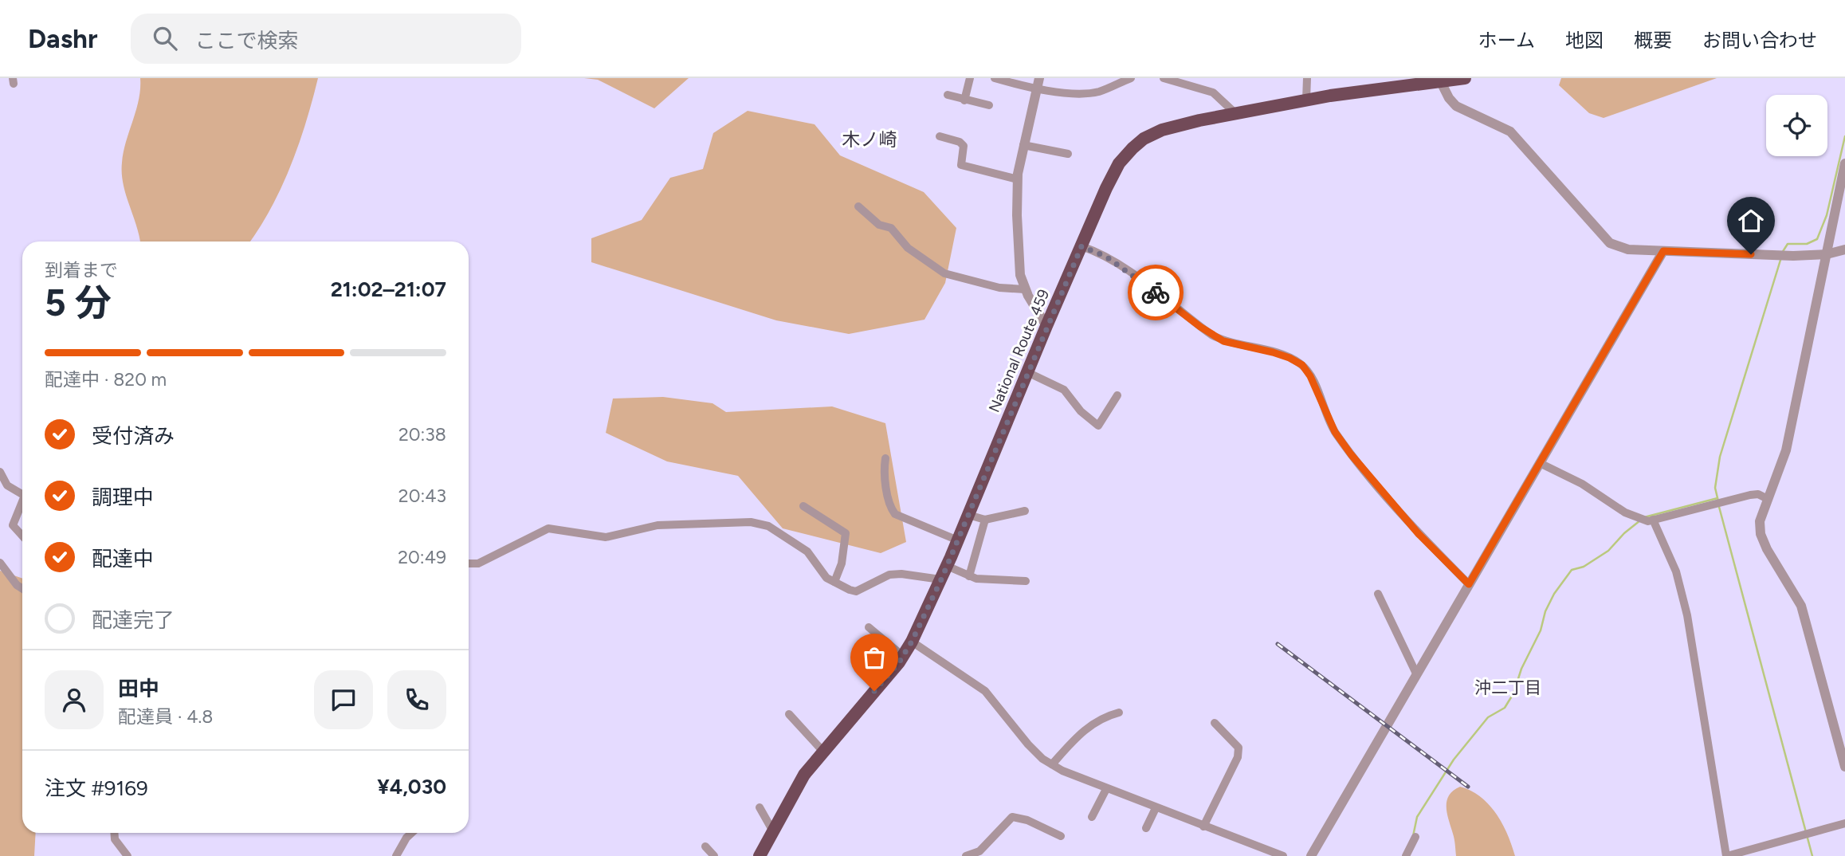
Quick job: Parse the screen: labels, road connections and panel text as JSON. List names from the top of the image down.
{
  "streets": {
    "highway": ["National Route 459"]
  },
  "districts": ["木ノ崎", "沖二丁目"],
  "page": {
    "header": "Dashr",
    "search": "ここで検索",
    "nav": [
      "ホーム",
      "地図",
      "概要",
      "お問い合わせ"
    ],
    "heading": ["5 分", "到着まで", "21:02–21:07"],
    "panel": [
      "田中",
      "配達員 · 4.8",
      "注文 #9169",
      "¥4,030"
    ],
    "bar": "配達中 · 820 m",
    "list": [
      ["受付済み", "20:38"],
      ["調理中", "20:43"],
      ["配達中", "20:49"],
      "配達完了"
    ]
  }
}
